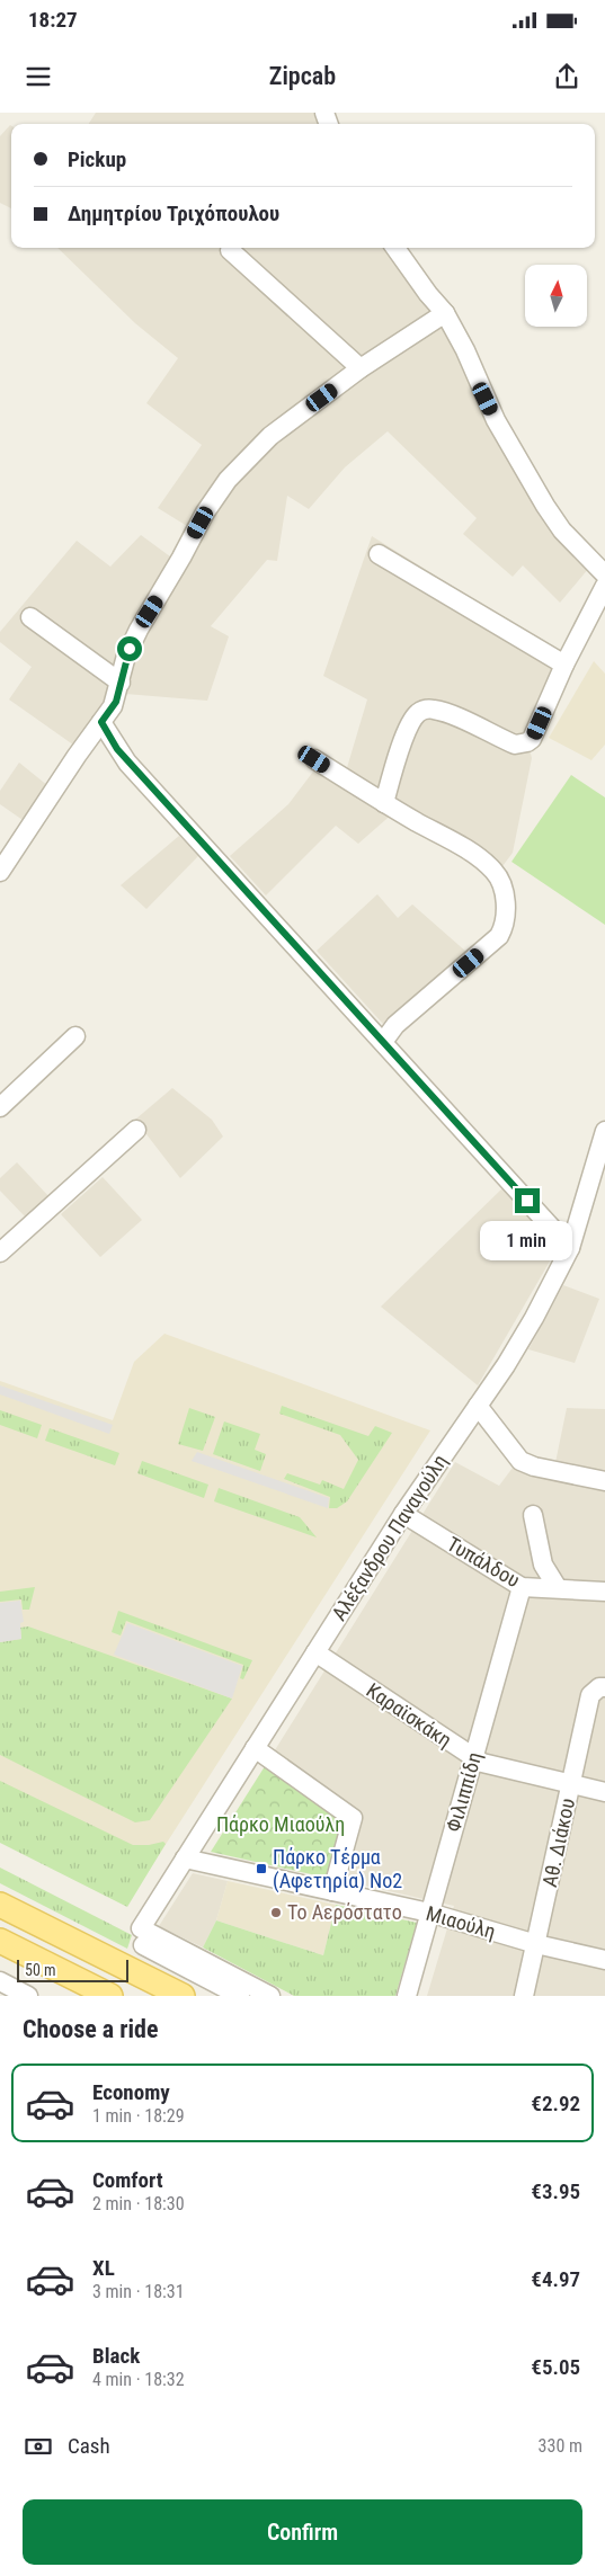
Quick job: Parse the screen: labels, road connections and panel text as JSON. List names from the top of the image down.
{
  "streets": {
    "street": [
      "Αλέξανδρου Παναγούλη",
      "Τυπάλδου",
      "Καραϊσκάκη",
      "Φιλιππίδη",
      "Αθ. Διάκου",
      "Μιαούλη"
    ]
  },
  "crossings": [
    ["Αλέξανδρου Παναγούλη", "Τυπάλδου"],
    ["Αλέξανδρου Παναγούλη", "Καραϊσκάκη"],
    ["Αλέξανδρου Παναγούλη", "Μιαούλη"],
    ["Τυπάλδου", "Φιλιππίδη"],
    ["Καραϊσκάκη", "Φιλιππίδη"],
    ["Καραϊσκάκη", "Αθ. Διάκου"],
    ["Φιλιππίδη", "Μιαούλη"],
    ["Αθ. Διάκου", "Μιαούλη"]
  ],
  "parks": ["Πάρκο Μιαούλη"],
  "places": {
    "transit": ["Πάρκο Τέρμα (Αφετηρία) Νο2"],
    "other": ["Το Αερόστατο"]
  },
  "scale_bar": "50 m",
  "north": "top",
  "page": {
    "status": "18:27",
    "header": "Zipcab",
    "banner": ["Pickup", "Δημητρίου Τριχόπουλου"],
    "bubble": "1 min",
    "scale": "50 m",
    "heading": "Choose a ride",
    "list": [
      {
        "name": "Economy",
        "note": "1 min · 18:29",
        "value": "€2.92"
      },
      {
        "name": "Comfort",
        "note": "2 min · 18:30",
        "value": "€3.95"
      },
      {
        "name": "XL",
        "note": "3 min · 18:31",
        "value": "€4.97"
      },
      {
        "name": "Black",
        "note": "4 min · 18:32",
        "value": "€5.05"
      }
    ],
    "pay": ["Cash", "330 m"],
    "buttons": "Confirm"
  }
}
